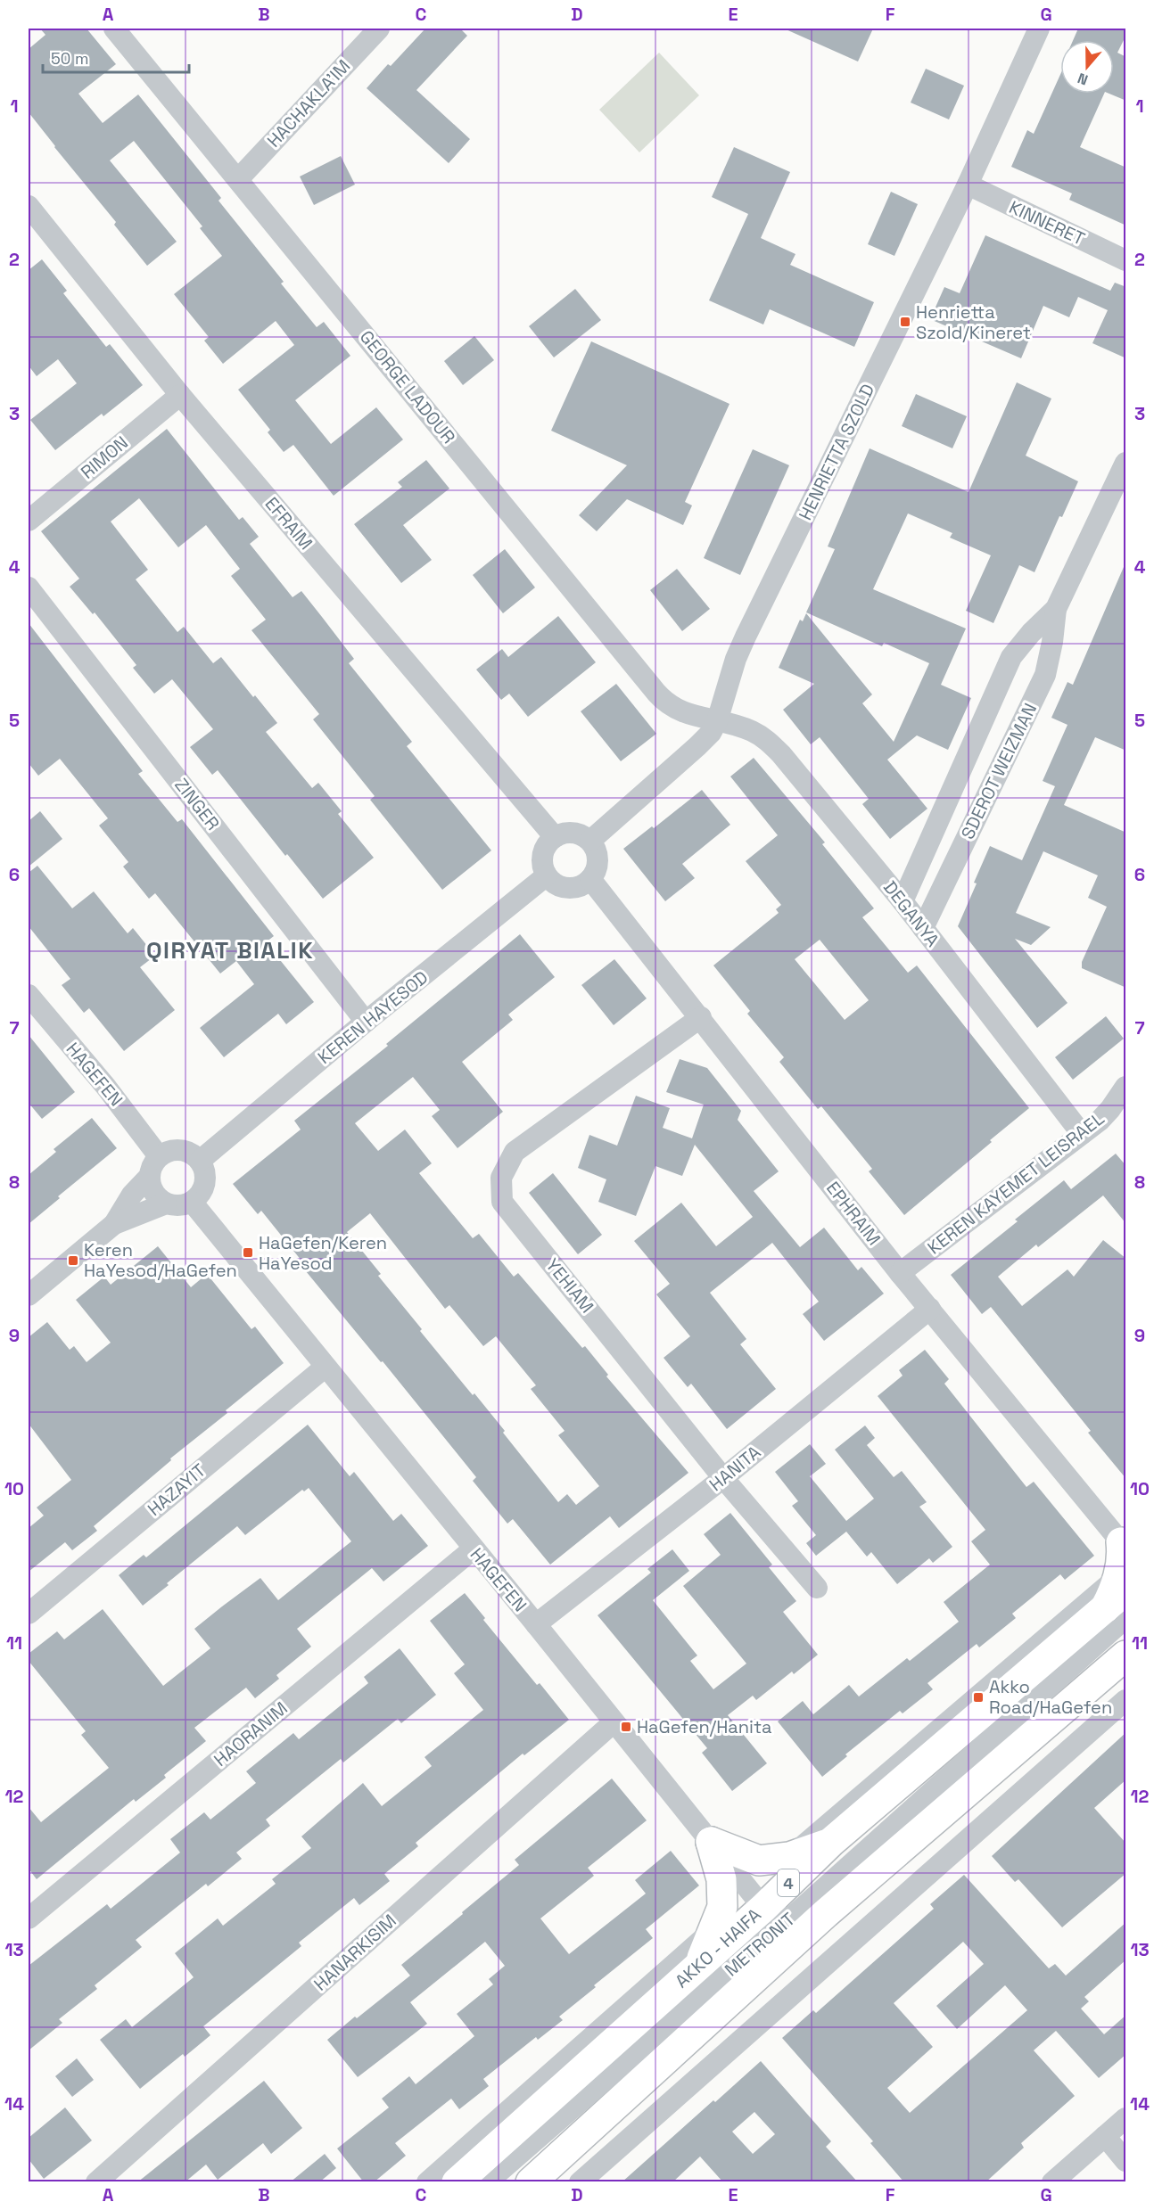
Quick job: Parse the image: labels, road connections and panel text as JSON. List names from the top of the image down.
{
  "streets": {
    "highway": ["4", "AKKO - HAIFA"],
    "street": [
      "HACHAKLA'IM",
      "KINNERET",
      "GEORGE LADOUR",
      "HENRIETTA SZOLD",
      "RIMON",
      "EFRAIM",
      "SDEROT WEIZMAN",
      "ZINGER",
      "DEGANYA",
      "KEREN HAYESOD",
      "HAGEFEN",
      "KEREN KAYEMET LEISRAEL",
      "EPHRAIM",
      "YEHIAM",
      "HANITA",
      "HAZAYIT",
      "HAORANIM",
      "METRONIT",
      "HANARKISIM"
    ]
  },
  "crossings": [
    ["HACHAKLA'IM", "GEORGE LADOUR"],
    ["KINNERET", "HENRIETTA SZOLD"],
    ["GEORGE LADOUR", "HENRIETTA SZOLD"],
    ["GEORGE LADOUR", "DEGANYA"],
    ["HENRIETTA SZOLD", "EFRAIM"],
    ["HENRIETTA SZOLD", "DEGANYA"],
    ["HENRIETTA SZOLD", "KEREN HAYESOD"],
    ["HENRIETTA SZOLD", "EPHRAIM"],
    ["RIMON", "EFRAIM"],
    ["EFRAIM", "KEREN HAYESOD"],
    ["EFRAIM", "EPHRAIM"],
    ["SDEROT WEIZMAN", "DEGANYA"],
    ["ZINGER", "KEREN HAYESOD"],
    ["DEGANYA", "KEREN KAYEMET LEISRAEL"],
    ["KEREN HAYESOD", "HAGEFEN"],
    ["KEREN HAYESOD", "EPHRAIM"],
    ["HAGEFEN", "HANITA"],
    ["HAGEFEN", "HAZAYIT"],
    ["HAGEFEN", "HAORANIM"],
    ["HAGEFEN", "METRONIT"],
    ["HAGEFEN", "AKKO - HAIFA"],
    ["HAGEFEN", "HANARKISIM"],
    ["KEREN KAYEMET LEISRAEL", "EPHRAIM"],
    ["EPHRAIM", "YEHIAM"],
    ["EPHRAIM", "HANITA"],
    ["YEHIAM", "HANITA"],
    ["METRONIT", "AKKO - HAIFA"]
  ],
  "districts": ["QIRYAT BIALIK"],
  "places": {
    "transit": [
      "Henrietta Szold/Kineret",
      "HaGefen/Keren HaYesod",
      "Keren HaYesod/HaGefen",
      "Akko Road/HaGefen",
      "HaGefen/Hanita"
    ]
  },
  "scale_bar": "50 m",
  "north": "bottom",
  "grid": {
    "columns": [
      "A",
      "B",
      "C",
      "D",
      "E",
      "F",
      "G"
    ],
    "rows": [
      "1",
      "2",
      "3",
      "4",
      "5",
      "6",
      "7",
      "8",
      "9",
      "10",
      "11",
      "12",
      "13",
      "14"
    ]
  }
}
